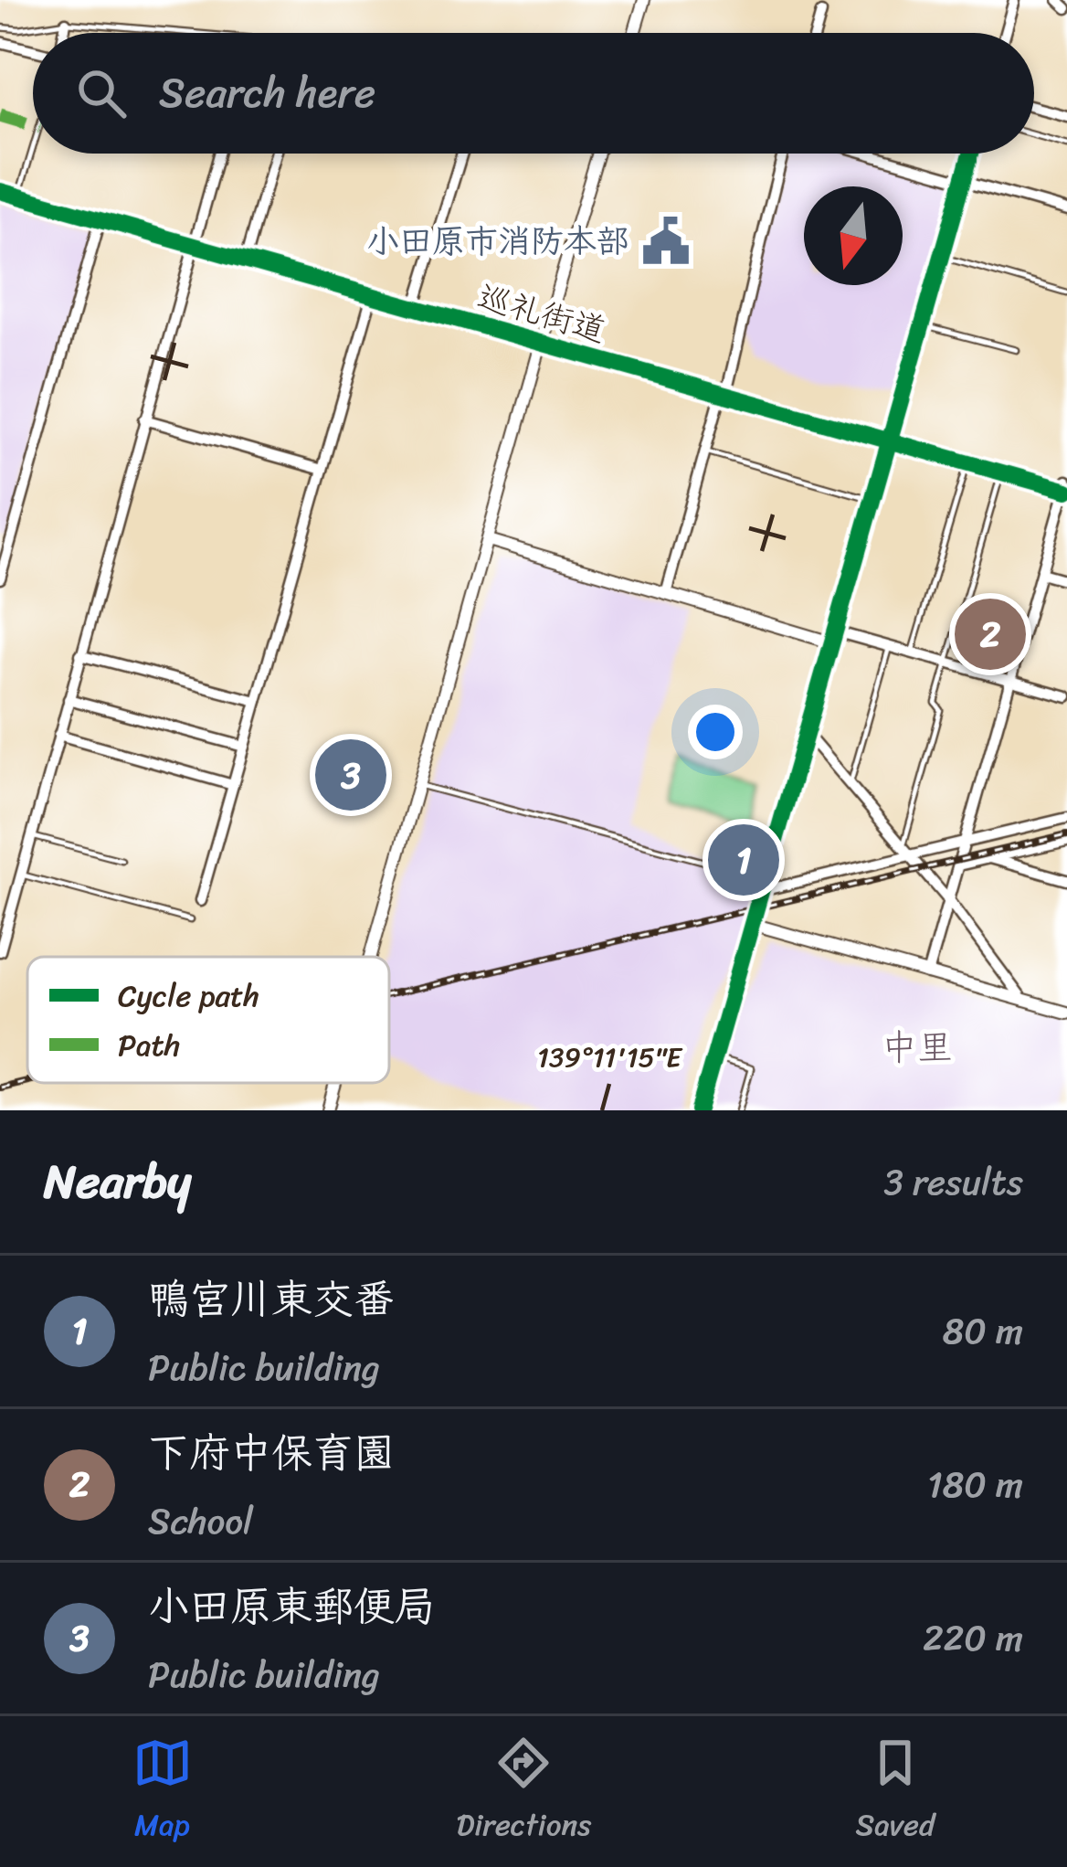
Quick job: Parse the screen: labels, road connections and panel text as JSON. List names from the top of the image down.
{
  "streets": {
    "street": ["巡礼街道"]
  },
  "districts": ["中里"],
  "places": {
    "public building": ["小田原市消防本部"]
  },
  "legend": ["Cycle path", "Path"],
  "north": "bottom",
  "page": {
    "search": "Search here",
    "pins": ["2", "3", "1"],
    "heading": ["Nearby", "3 results"],
    "list": [
      {
        "mark": "1",
        "name": "鴨宮川東交番",
        "note": "Public building",
        "value": "80 m"
      },
      {
        "mark": "2",
        "name": "下府中保育園",
        "note": "School",
        "value": "180 m"
      },
      {
        "mark": "3",
        "name": "小田原東郵便局",
        "note": "Public building",
        "value": "220 m"
      }
    ],
    "nav": ["Map", "Directions", "Saved"]
  },
  "coordinates": ["139°11'15\"E"]
}
